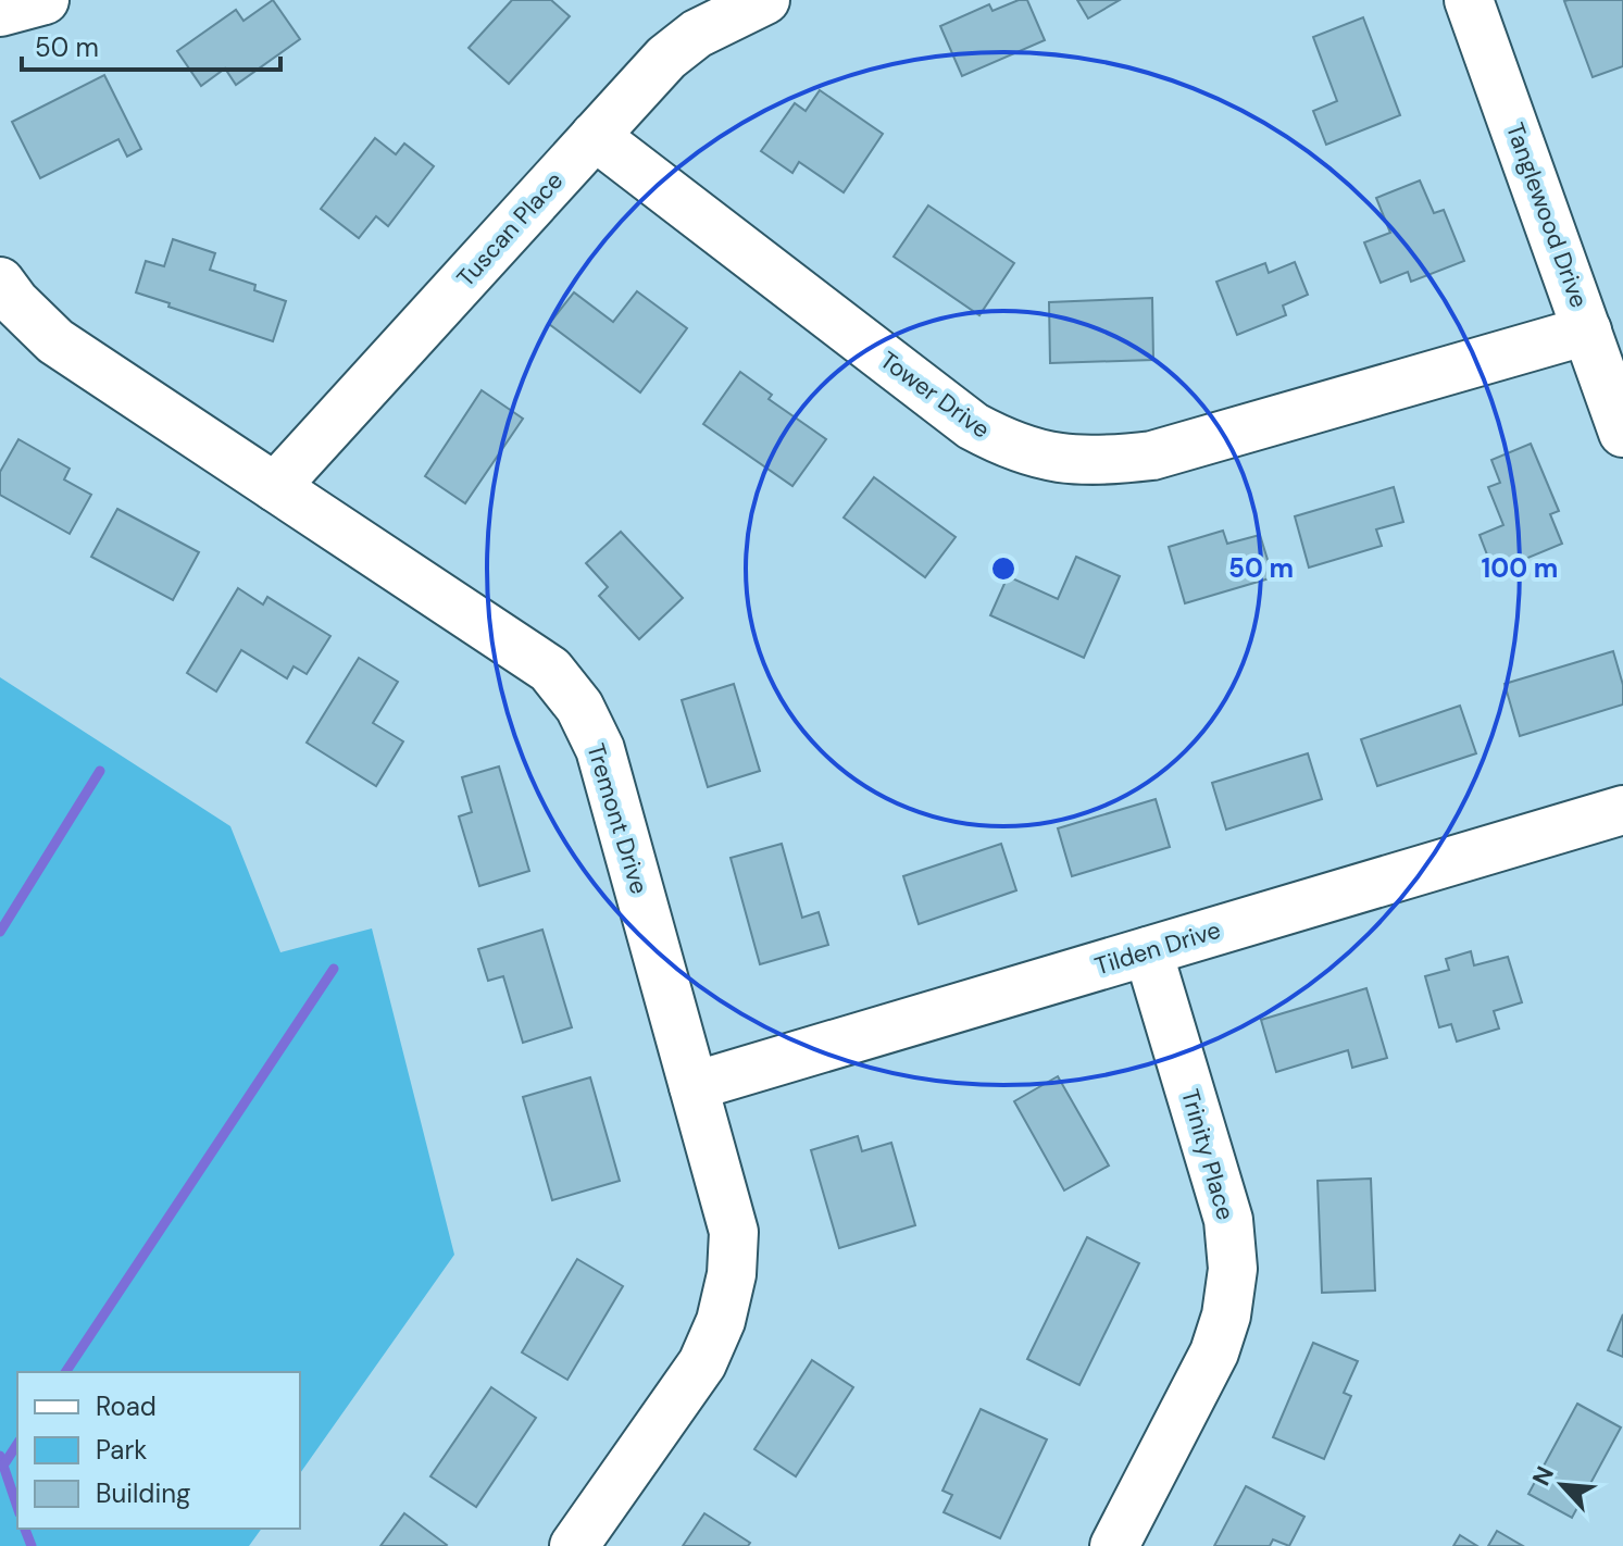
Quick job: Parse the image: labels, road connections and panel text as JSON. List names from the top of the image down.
{
  "streets": {
    "street": [
      "Tanglewood Drive",
      "Tuscan Place",
      "Tower Drive",
      "Tremont Drive",
      "Tilden Drive",
      "Trinity Place"
    ]
  },
  "crossings": [
    ["Tanglewood Drive", "Tower Drive"],
    ["Tuscan Place", "Tower Drive"],
    ["Tuscan Place", "Tremont Drive"],
    ["Tremont Drive", "Tilden Drive"],
    ["Tilden Drive", "Trinity Place"]
  ],
  "legend": ["Road", "Park", "Building"],
  "scale_bar": "50 m",
  "north": "top left",
  "rings": ["50 m", "100 m"]
}
